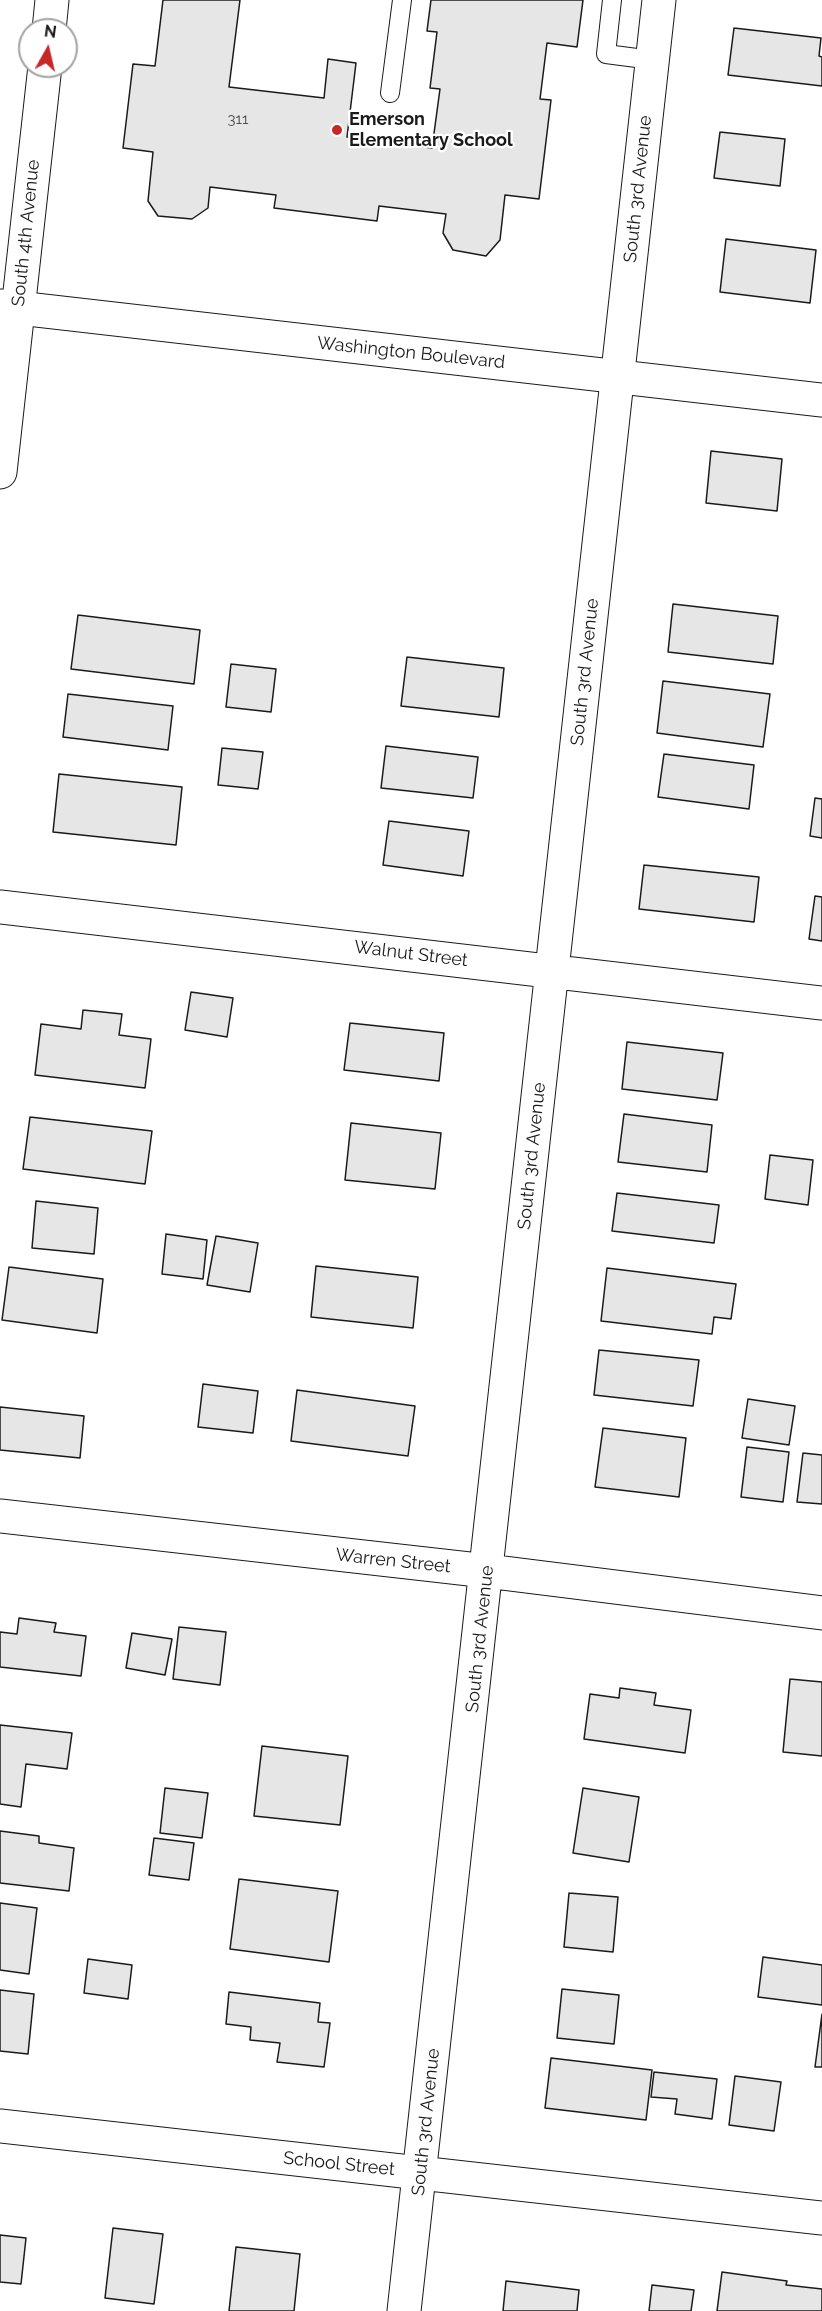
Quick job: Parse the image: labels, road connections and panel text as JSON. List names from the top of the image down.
{
  "streets": {
    "street": [
      "South 3rd Avenue",
      "South 4th Avenue",
      "Washington Boulevard",
      "Walnut Street",
      "Warren Street",
      "School Street"
    ]
  },
  "crossings": [
    ["South 3rd Avenue", "Washington Boulevard"],
    ["South 3rd Avenue", "Walnut Street"],
    ["South 3rd Avenue", "Warren Street"],
    ["South 3rd Avenue", "School Street"],
    ["South 4th Avenue", "Washington Boulevard"]
  ],
  "places": ["Emerson Elementary School"],
  "house_numbers": ["311"],
  "north": "top"
}
